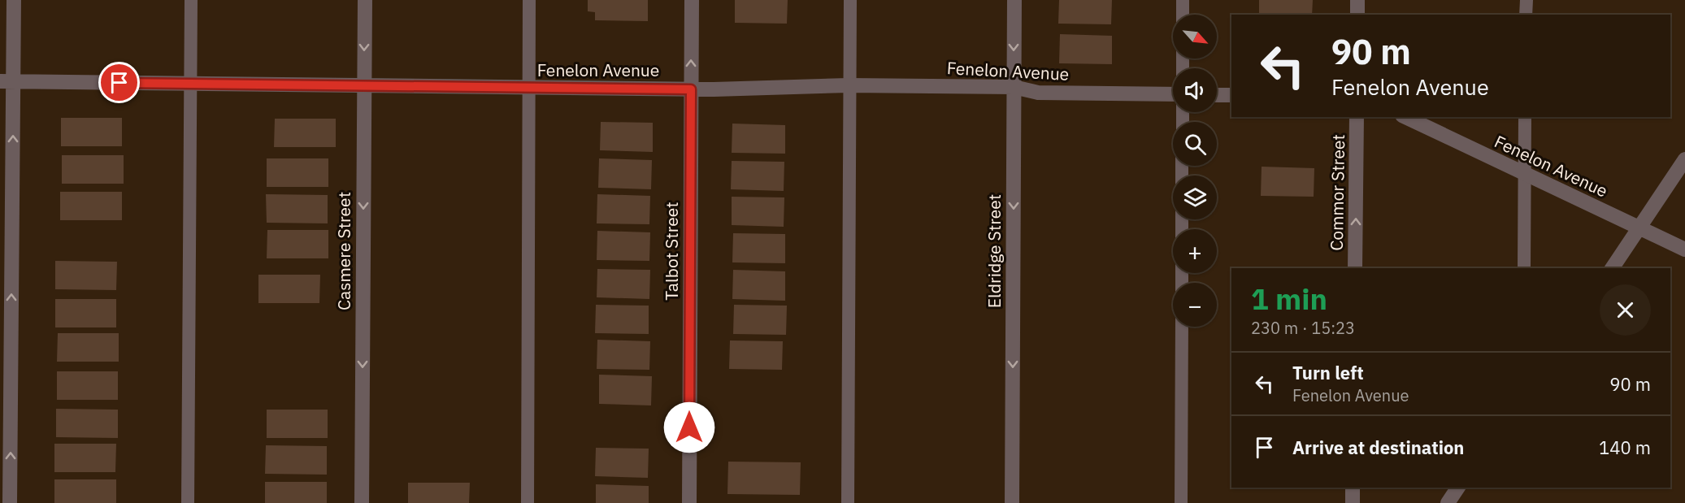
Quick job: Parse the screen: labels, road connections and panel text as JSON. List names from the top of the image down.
{
  "streets": {
    "street": [
      "Fenelon Avenue",
      "Commor Street",
      "Casmere Street",
      "Talbot Street",
      "Eldridge Street"
    ]
  },
  "crossings": [
    ["Fenelon Avenue", "Casmere Street"],
    ["Fenelon Avenue", "Talbot Street"],
    ["Fenelon Avenue", "Eldridge Street"]
  ],
  "one_way": ["Commor Street", "Casmere Street", "Eldridge Street"],
  "north": "bottom right",
  "page": {
    "map_buttons": ["+", "−"],
    "turn": ["90 m", "Fenelon Avenue"],
    "heading": ["1 min", "230 m · 15:23"],
    "list": [
      {
        "name": "Turn left",
        "note": "Fenelon Avenue",
        "value": "90 m"
      },
      {
        "name": "Arrive at destination",
        "value": "140 m"
      }
    ]
  }
}
